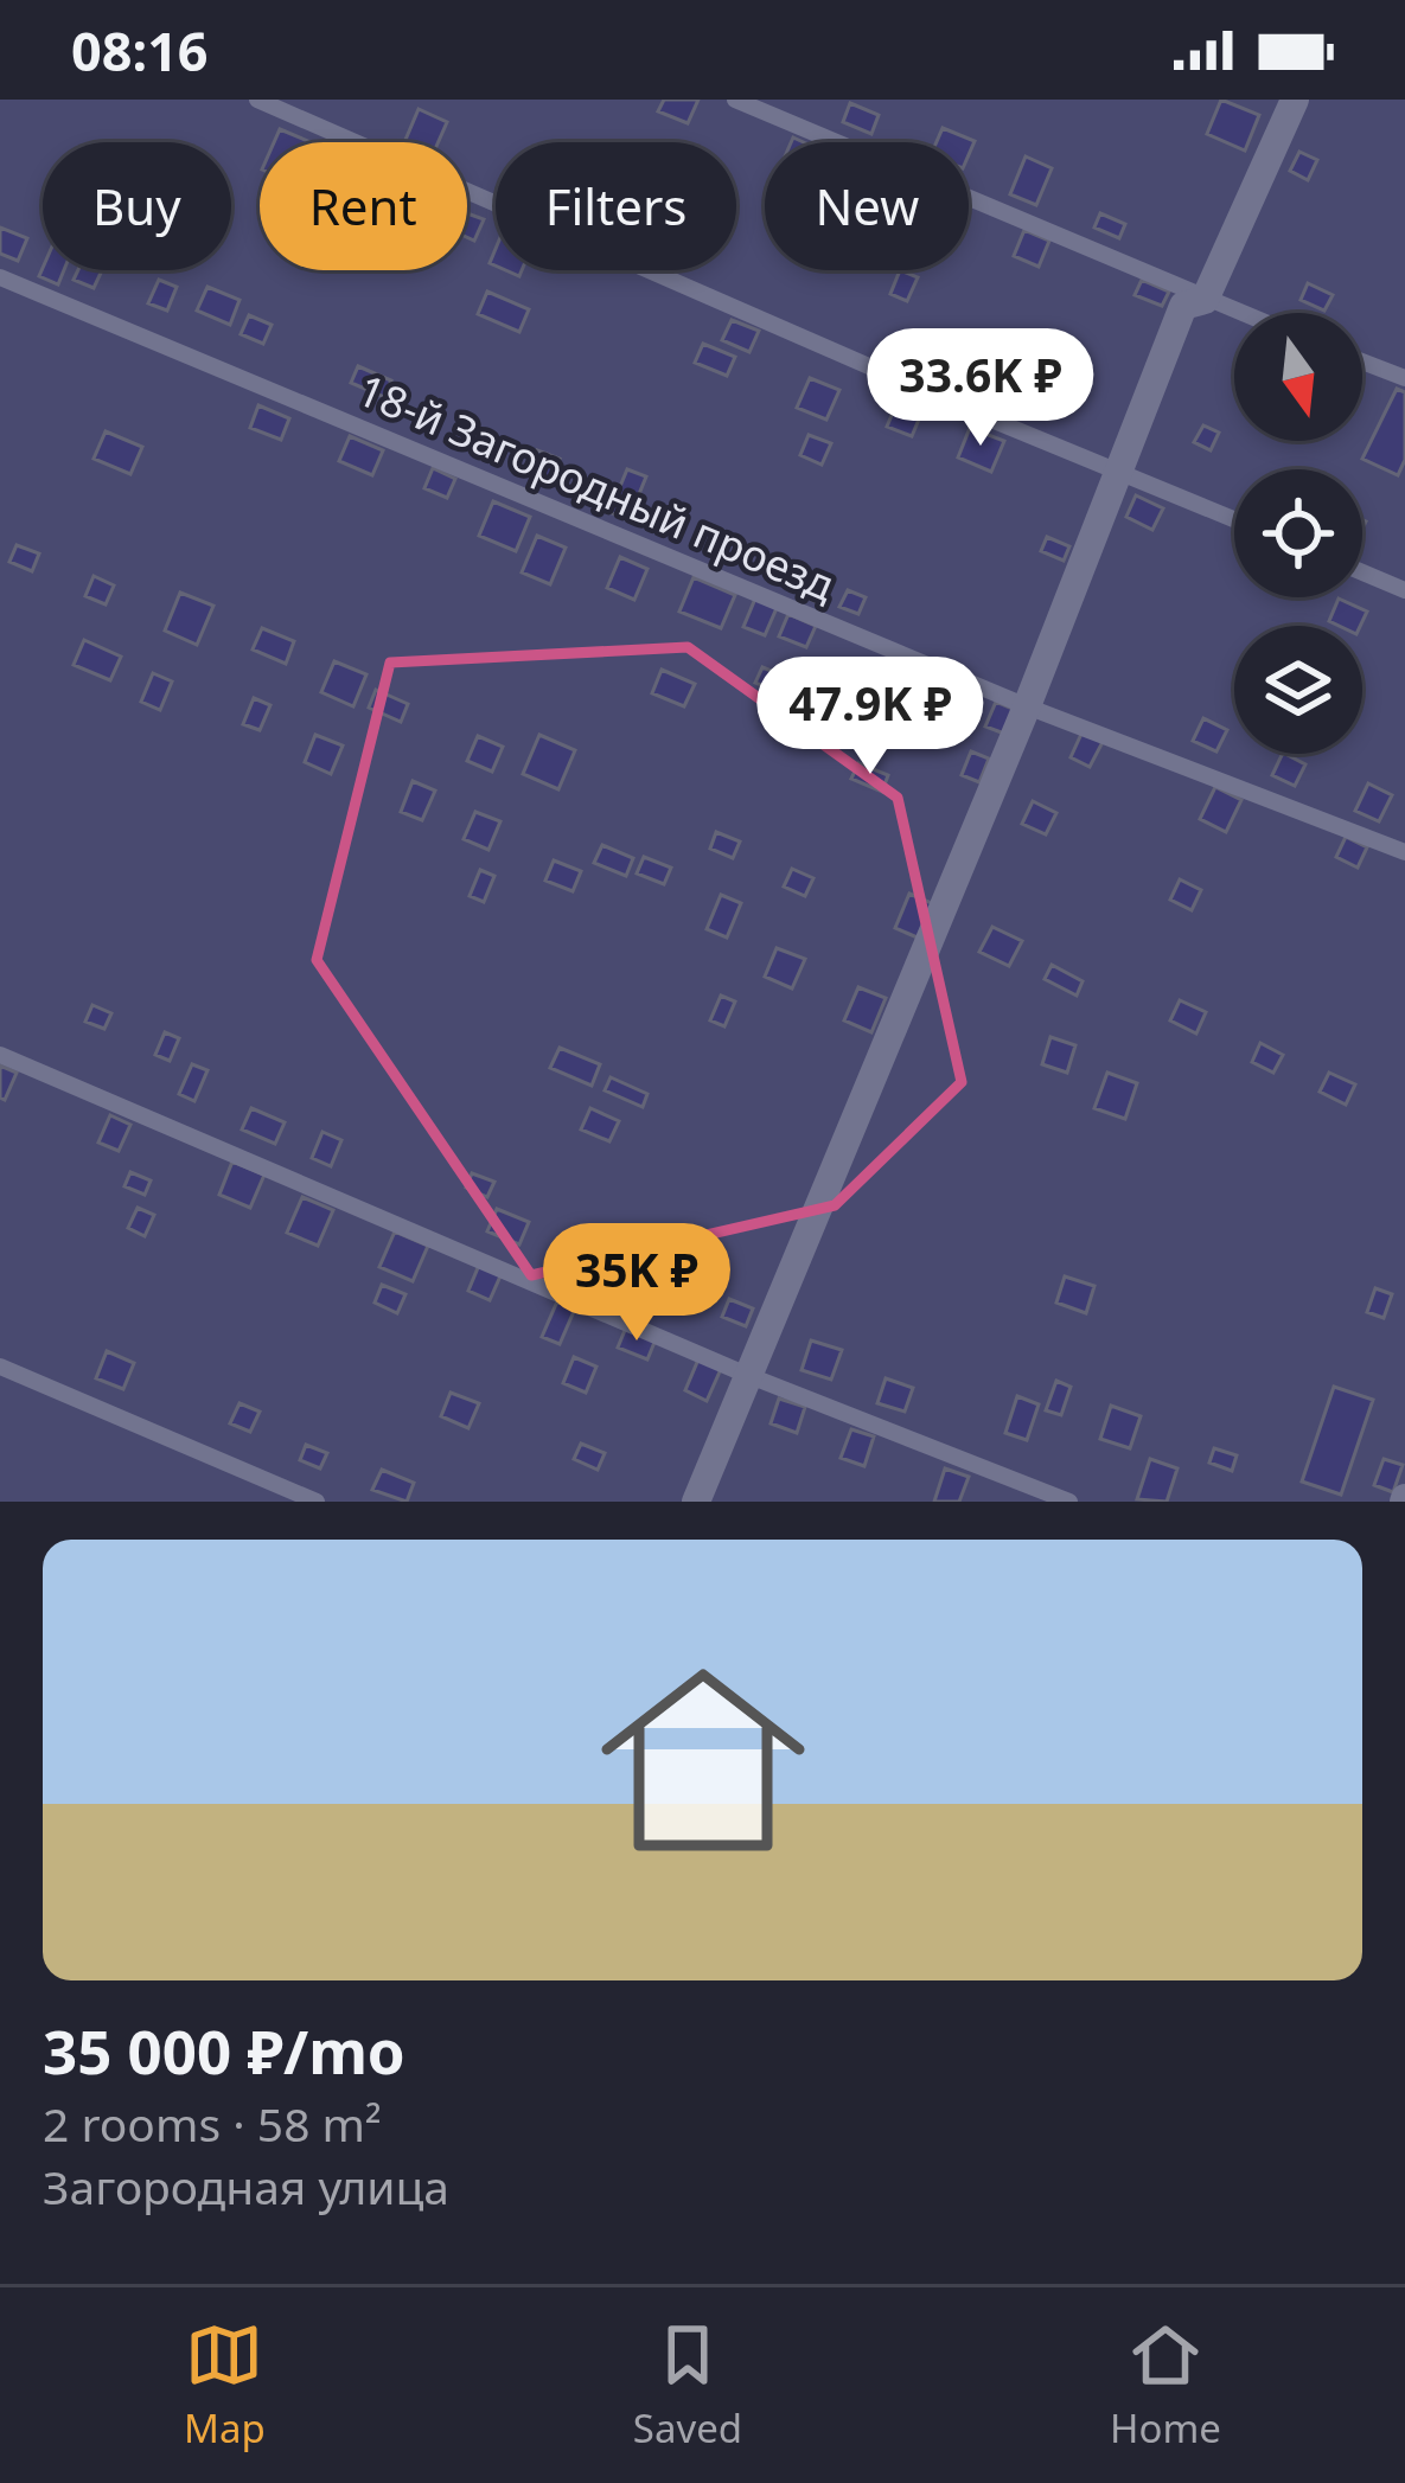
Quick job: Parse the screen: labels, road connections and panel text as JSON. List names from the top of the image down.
{
  "streets": {
    "lane": ["18-й Загородный проезд"]
  },
  "north": "bottom",
  "page": {
    "status": "08:16",
    "chip": [
      "Buy",
      "Rent",
      "Filters",
      "New"
    ],
    "price": ["33.6K ₽", "47.9K ₽", "35K ₽"],
    "list": [
      {
        "name": "35 000 ₽/mo",
        "note": "2 rooms · 58 m² · Загородная улица"
      }
    ],
    "tabs": ["Map", "Saved", "Home"]
  }
}
